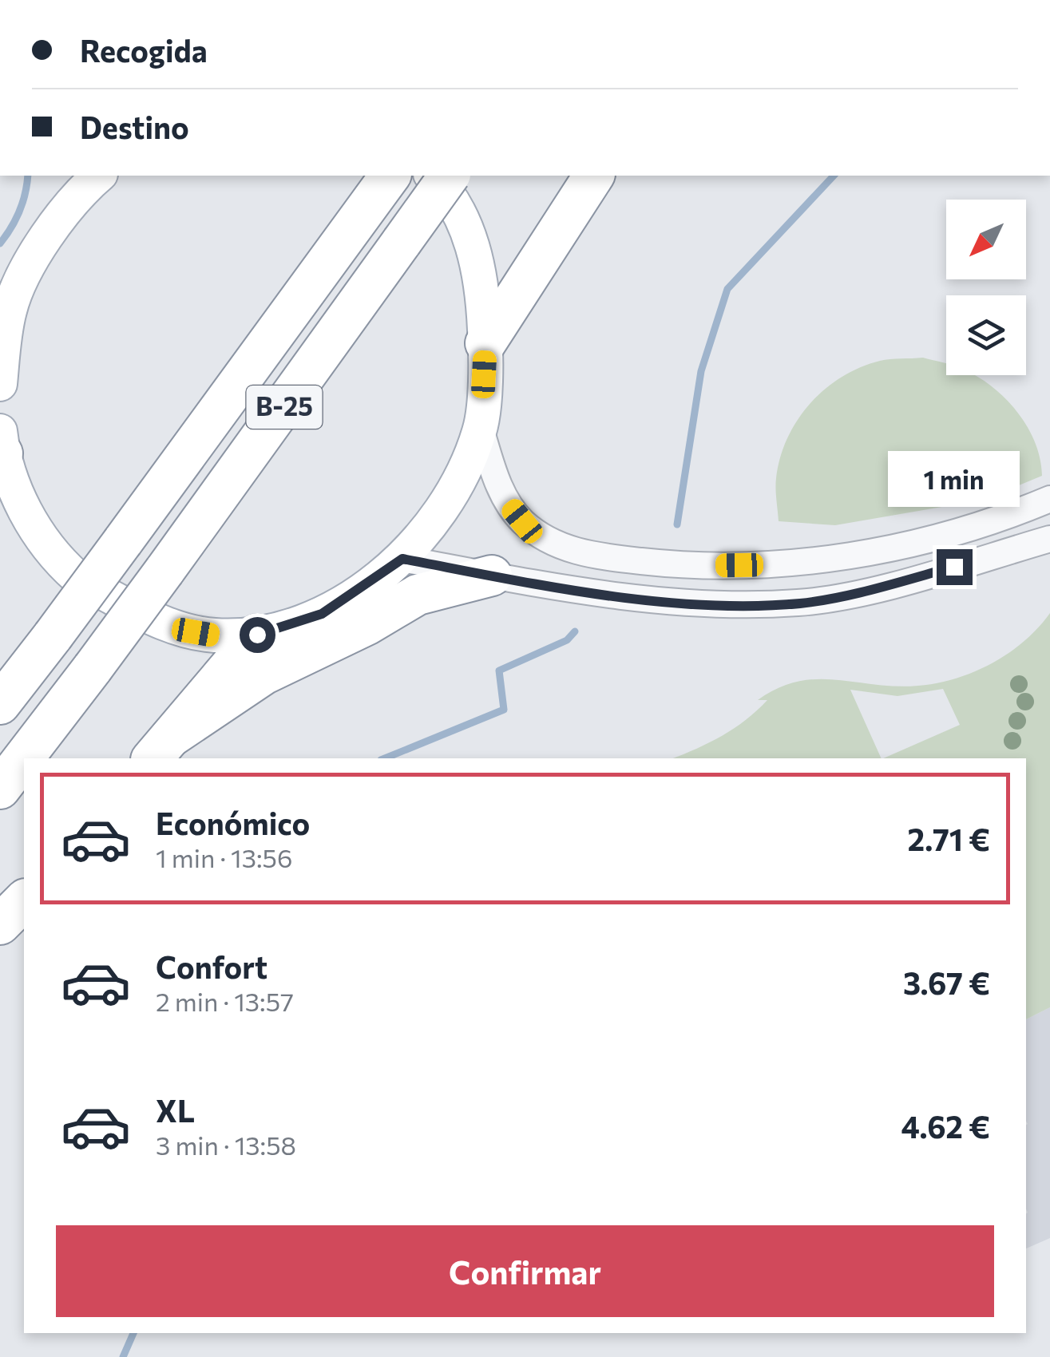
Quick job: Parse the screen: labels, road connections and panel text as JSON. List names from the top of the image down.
{
  "streets": {
    "highway": ["B-25"]
  },
  "north": "bottom left",
  "page": {
    "banner": ["Recogida", "Destino"],
    "bubble": "1 min",
    "list": [
      {
        "name": "Económico",
        "note": "1 min · 13:56",
        "value": "2.71 €"
      },
      {
        "name": "Confort",
        "note": "2 min · 13:57",
        "value": "3.67 €"
      },
      {
        "name": "XL",
        "note": "3 min · 13:58",
        "value": "4.62 €"
      }
    ],
    "buttons": "Confirmar"
  }
}
